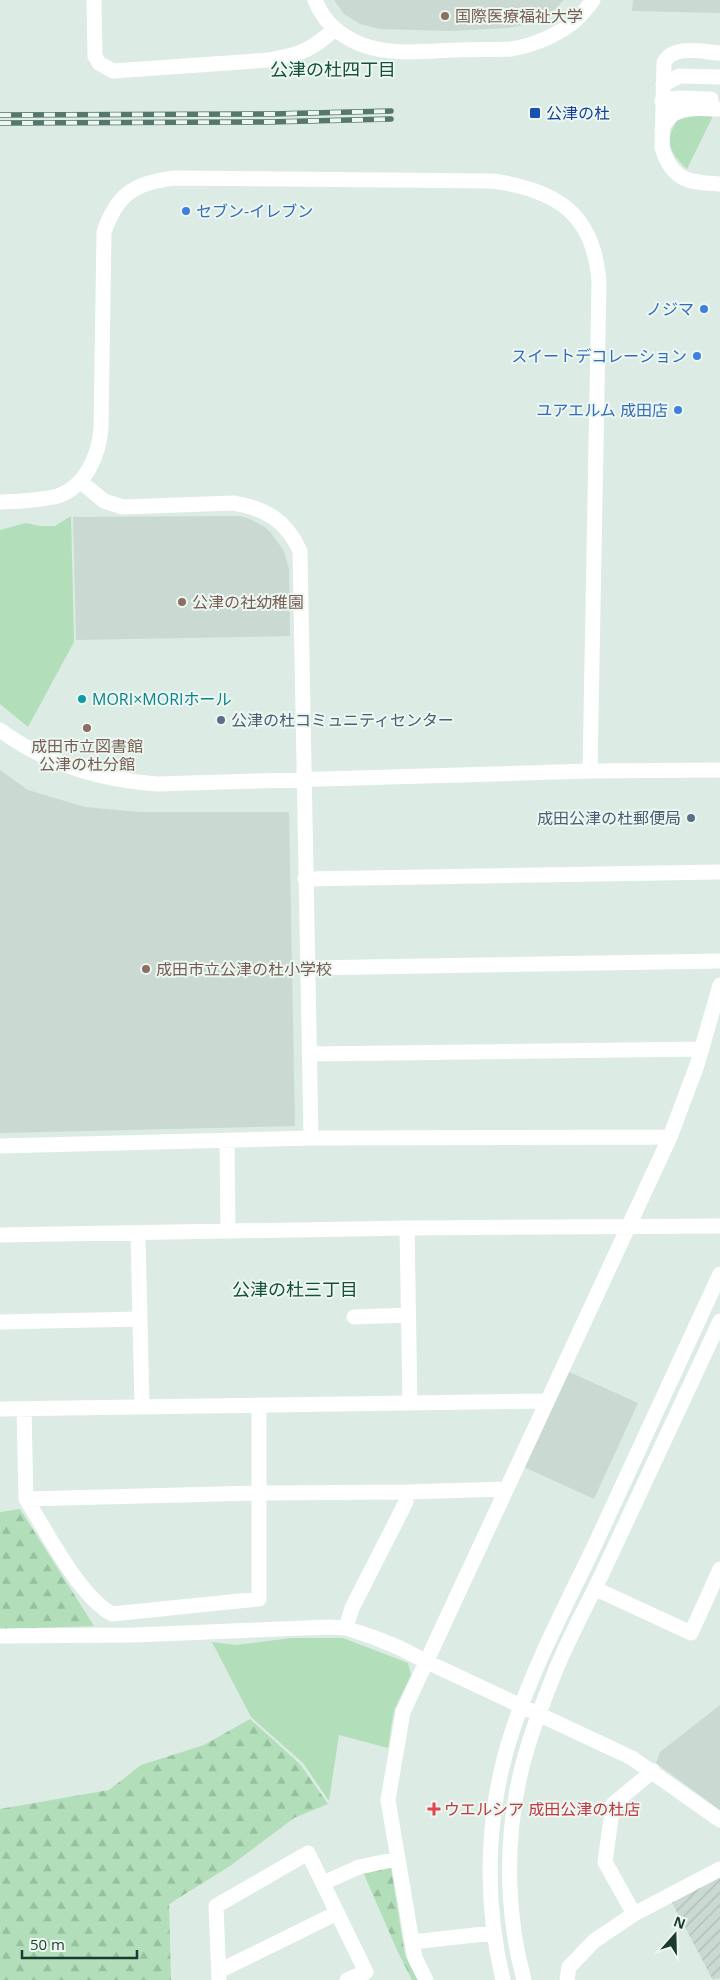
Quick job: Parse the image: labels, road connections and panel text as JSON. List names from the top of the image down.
{
  "districts": ["公津の杜四丁目", "公津の杜三丁目"],
  "places": {
    "other": [
      "国際医療福祉大学",
      "セブン-イレブン",
      "ノジマ",
      "スイートデコレーション",
      "ユアエルム 成田店",
      "公津の社幼稚園",
      "MORI×MORIホール",
      "公津の杜コミュニティセンター",
      "成田市立図書館 公津の杜分館",
      "成田公津の杜郵便局",
      "成田市立公津の杜小学校"
    ],
    "transit": ["公津の杜"],
    "health": ["ウエルシア 成田公津の杜店"]
  },
  "scale_bar": "50 m",
  "north": "top"
}
